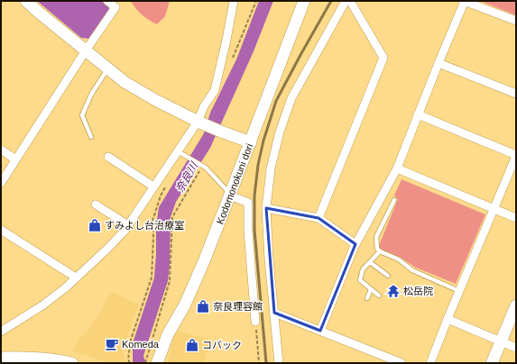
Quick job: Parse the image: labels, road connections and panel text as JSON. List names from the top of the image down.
{
  "streets": {
    "street": ["Kodomonokuni dori"]
  },
  "water": ["奈良川"],
  "places": {
    "shop": ["すみよし台治療室", "奈良理容館", "コバック"],
    "temple": ["松岳院"],
    "cafe": ["Komeda"]
  }
}
